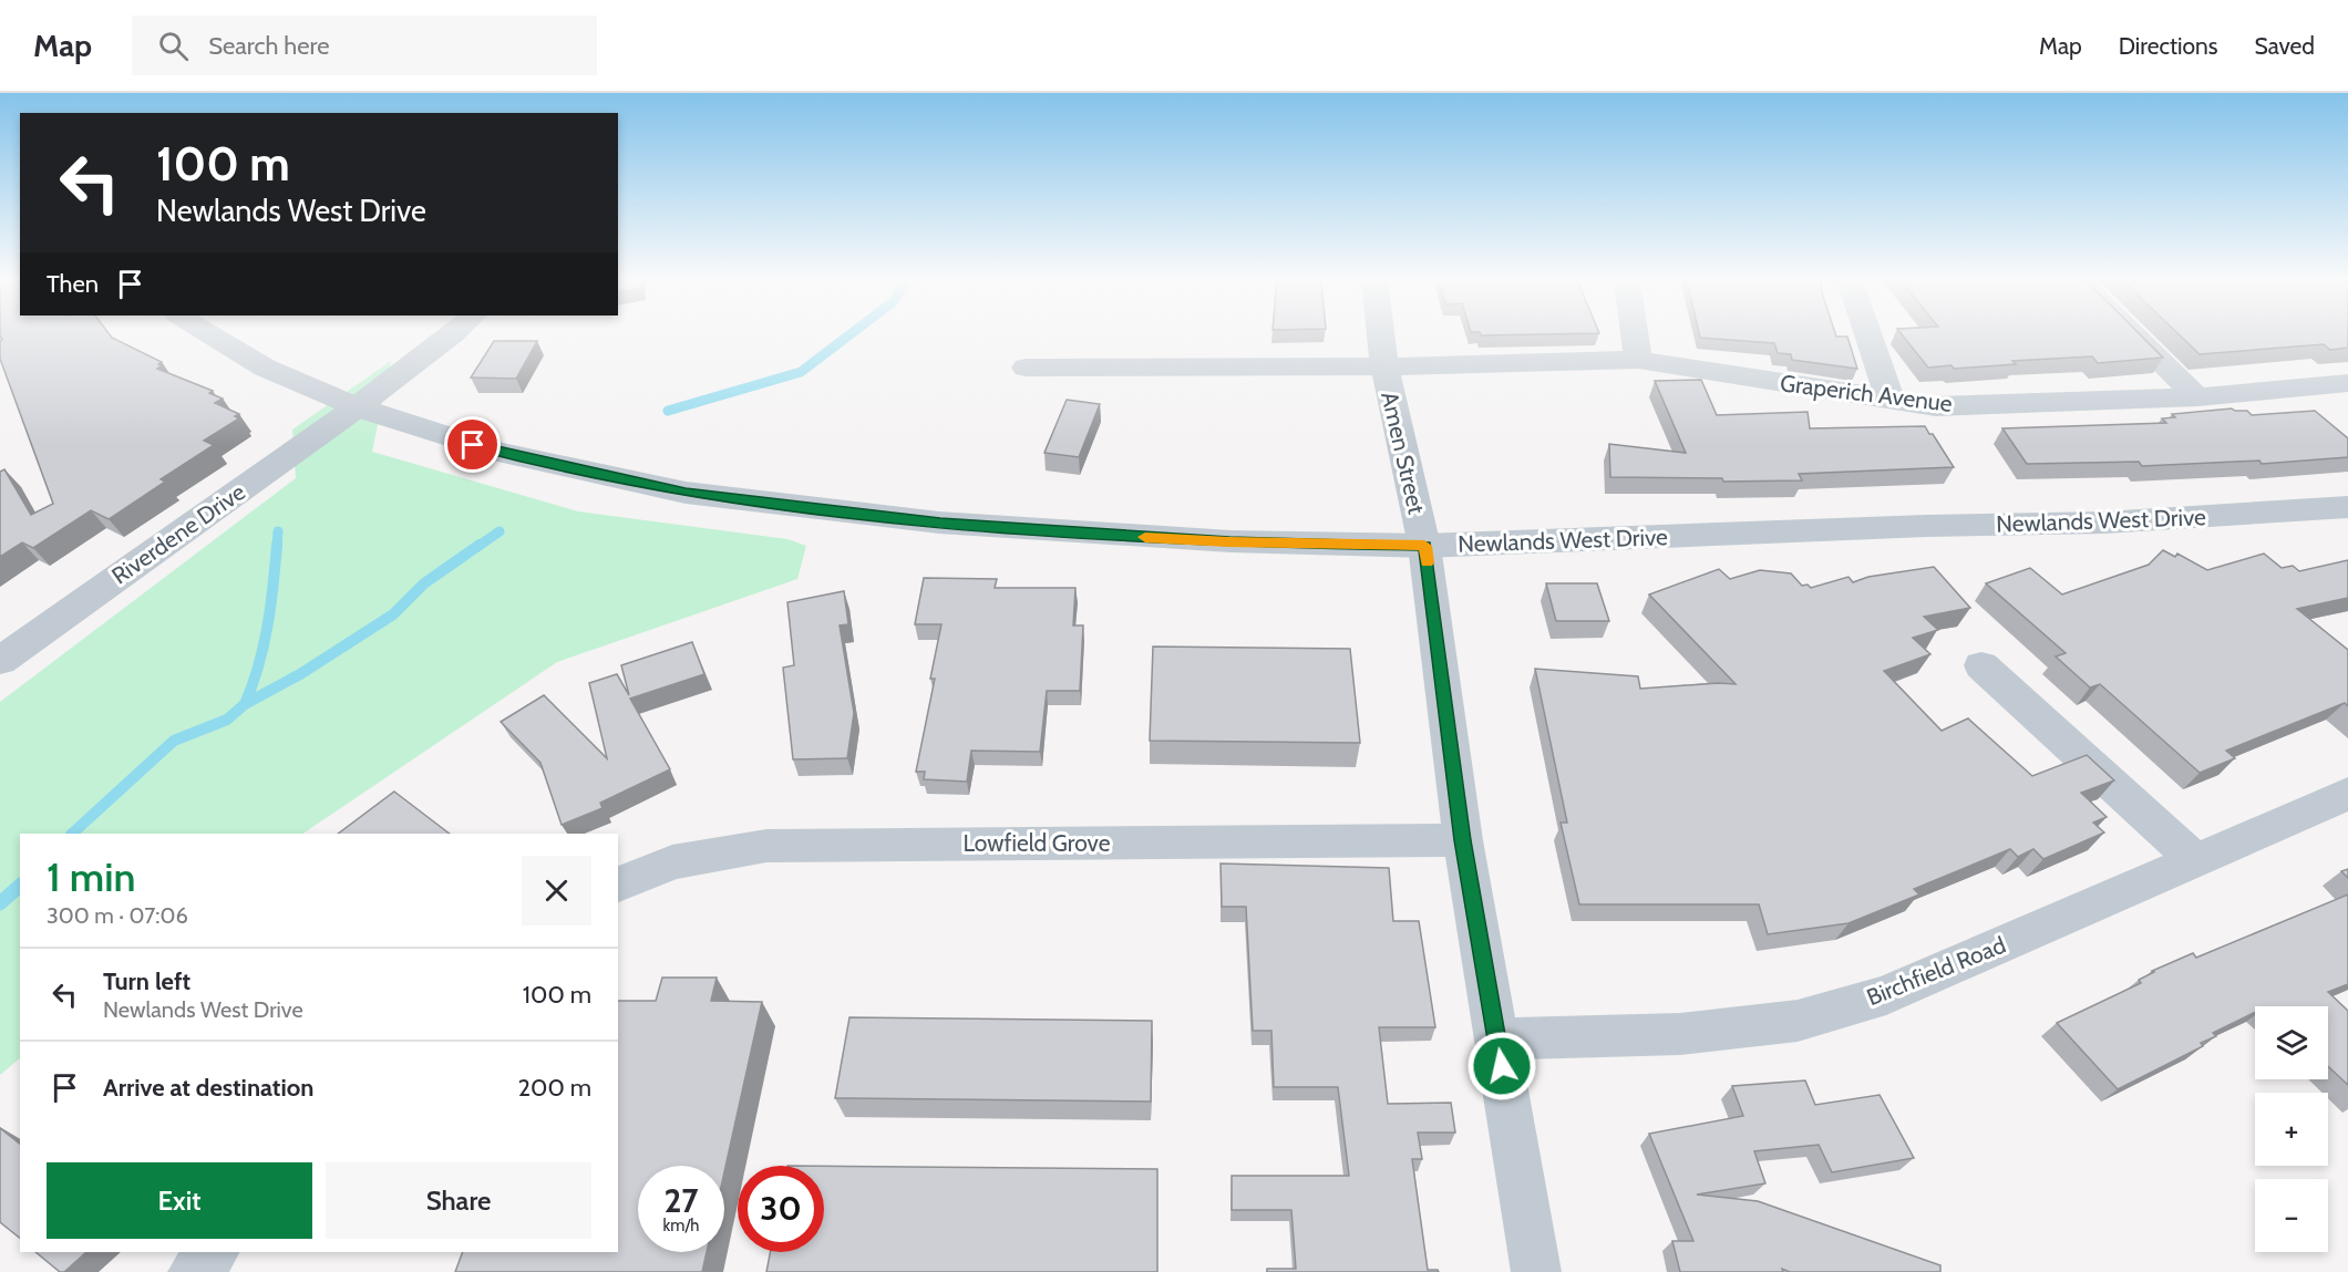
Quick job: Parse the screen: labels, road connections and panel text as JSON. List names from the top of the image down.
{
  "streets": {
    "street": [
      "Graperich Avenue",
      "Amen Street",
      "Newlands West Drive",
      "Riverdene Drive",
      "Lowfield Grove",
      "Birchfield Road"
    ]
  },
  "crossings": [
    ["Graperich Avenue", "Amen Street"],
    ["Amen Street", "Newlands West Drive"],
    ["Amen Street", "Lowfield Grove"],
    ["Amen Street", "Birchfield Road"],
    ["Newlands West Drive", "Riverdene Drive"]
  ],
  "page": {
    "header": "Map",
    "search": "Search here",
    "nav": ["Map", "Directions", "Saved"],
    "turn": ["100 m", "Newlands West Drive"],
    "then": "Then",
    "heading": ["1 min", "300 m · 07:06"],
    "list": [
      {
        "name": "Turn left",
        "note": "Newlands West Drive",
        "value": "100 m"
      },
      {
        "name": "Arrive at destination",
        "value": "200 m"
      }
    ],
    "map_buttons": ["+", "−"],
    "buttons": ["Exit", "Share"],
    "speed": "27 km/h",
    "limit": "30"
  }
}
